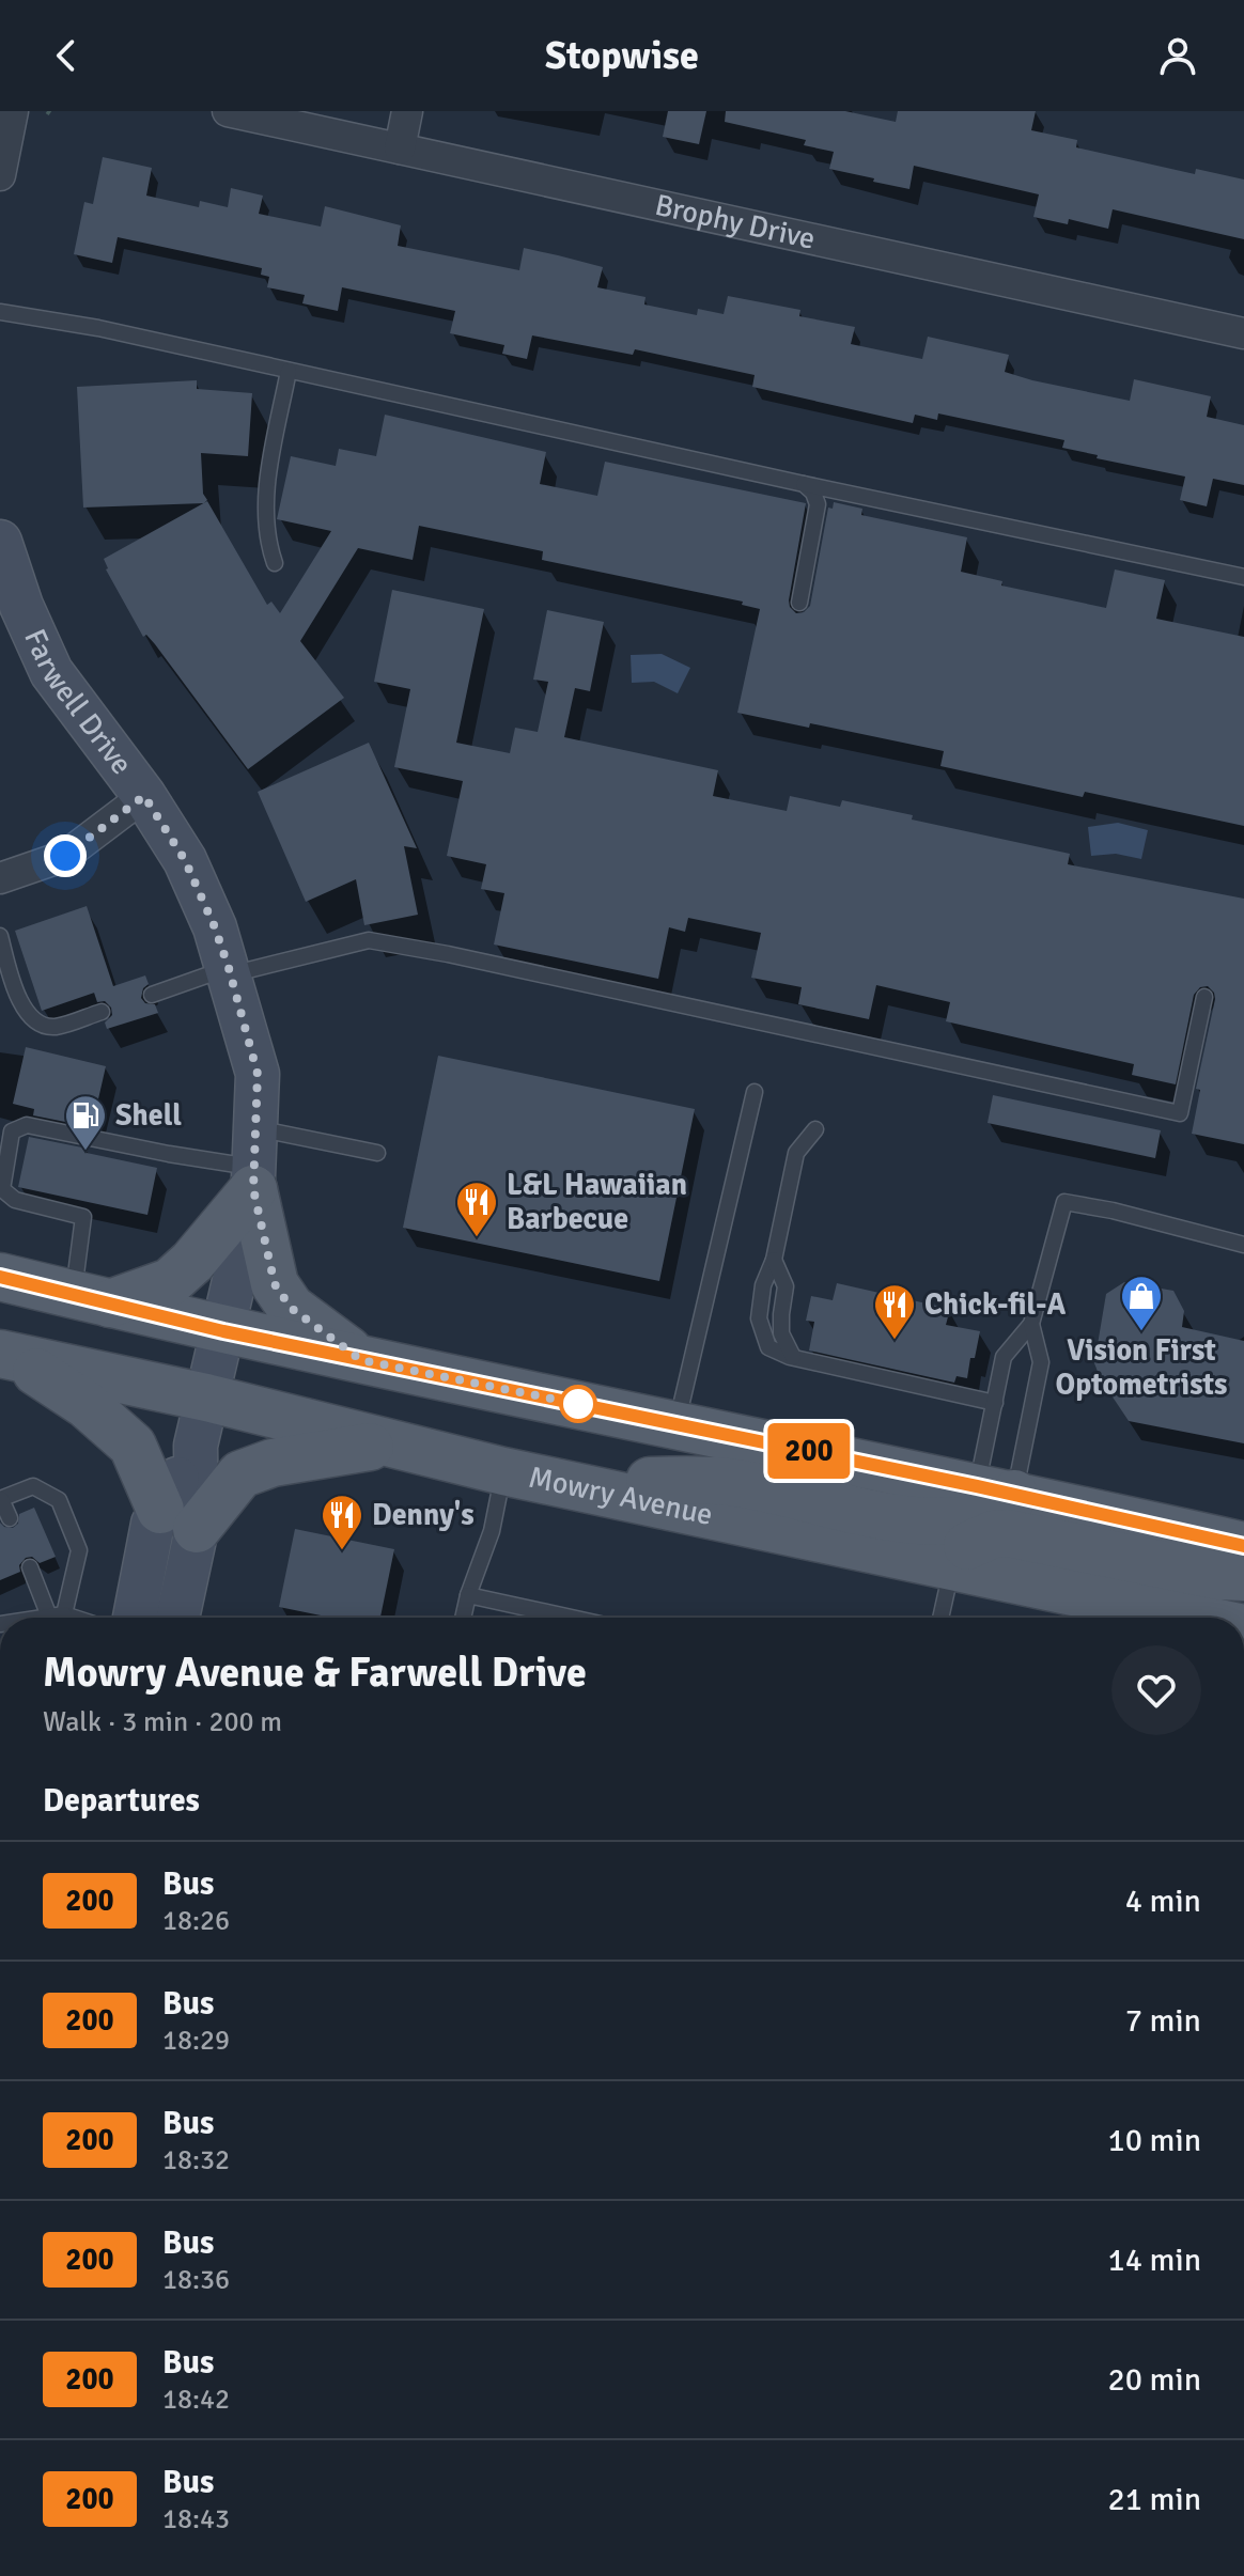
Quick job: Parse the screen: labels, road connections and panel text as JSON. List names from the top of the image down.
{
  "streets": {
    "main road": ["Mowry Avenue"],
    "street": ["Brophy Drive", "Farwell Drive"]
  },
  "crossings": [
    ["Farwell Drive", "Mowry Avenue"]
  ],
  "places": {
    "fuel station": ["Shell"],
    "restaurant": ["L&L Hawaiian Barbecue", "Chick-fil-A", "Denny's"],
    "shop": ["Vision First Optometrists"]
  },
  "lines": ["bus line 200"],
  "page": {
    "header": "Stopwise",
    "on_map": "200",
    "heading": [
      ["Mowry Avenue & Farwell Drive", "Walk · 3 min · 200 m"],
      "Departures"
    ],
    "list": [
      {
        "mark": "200",
        "name": "Bus",
        "note": "18:26",
        "value": "4 min"
      },
      {
        "mark": "200",
        "name": "Bus",
        "note": "18:29",
        "value": "7 min"
      },
      {
        "mark": "200",
        "name": "Bus",
        "note": "18:32",
        "value": "10 min"
      },
      {
        "mark": "200",
        "name": "Bus",
        "note": "18:36",
        "value": "14 min"
      },
      {
        "mark": "200",
        "name": "Bus",
        "note": "18:42",
        "value": "20 min"
      },
      {
        "mark": "200",
        "name": "Bus",
        "note": "18:43",
        "value": "21 min"
      }
    ]
  }
}
